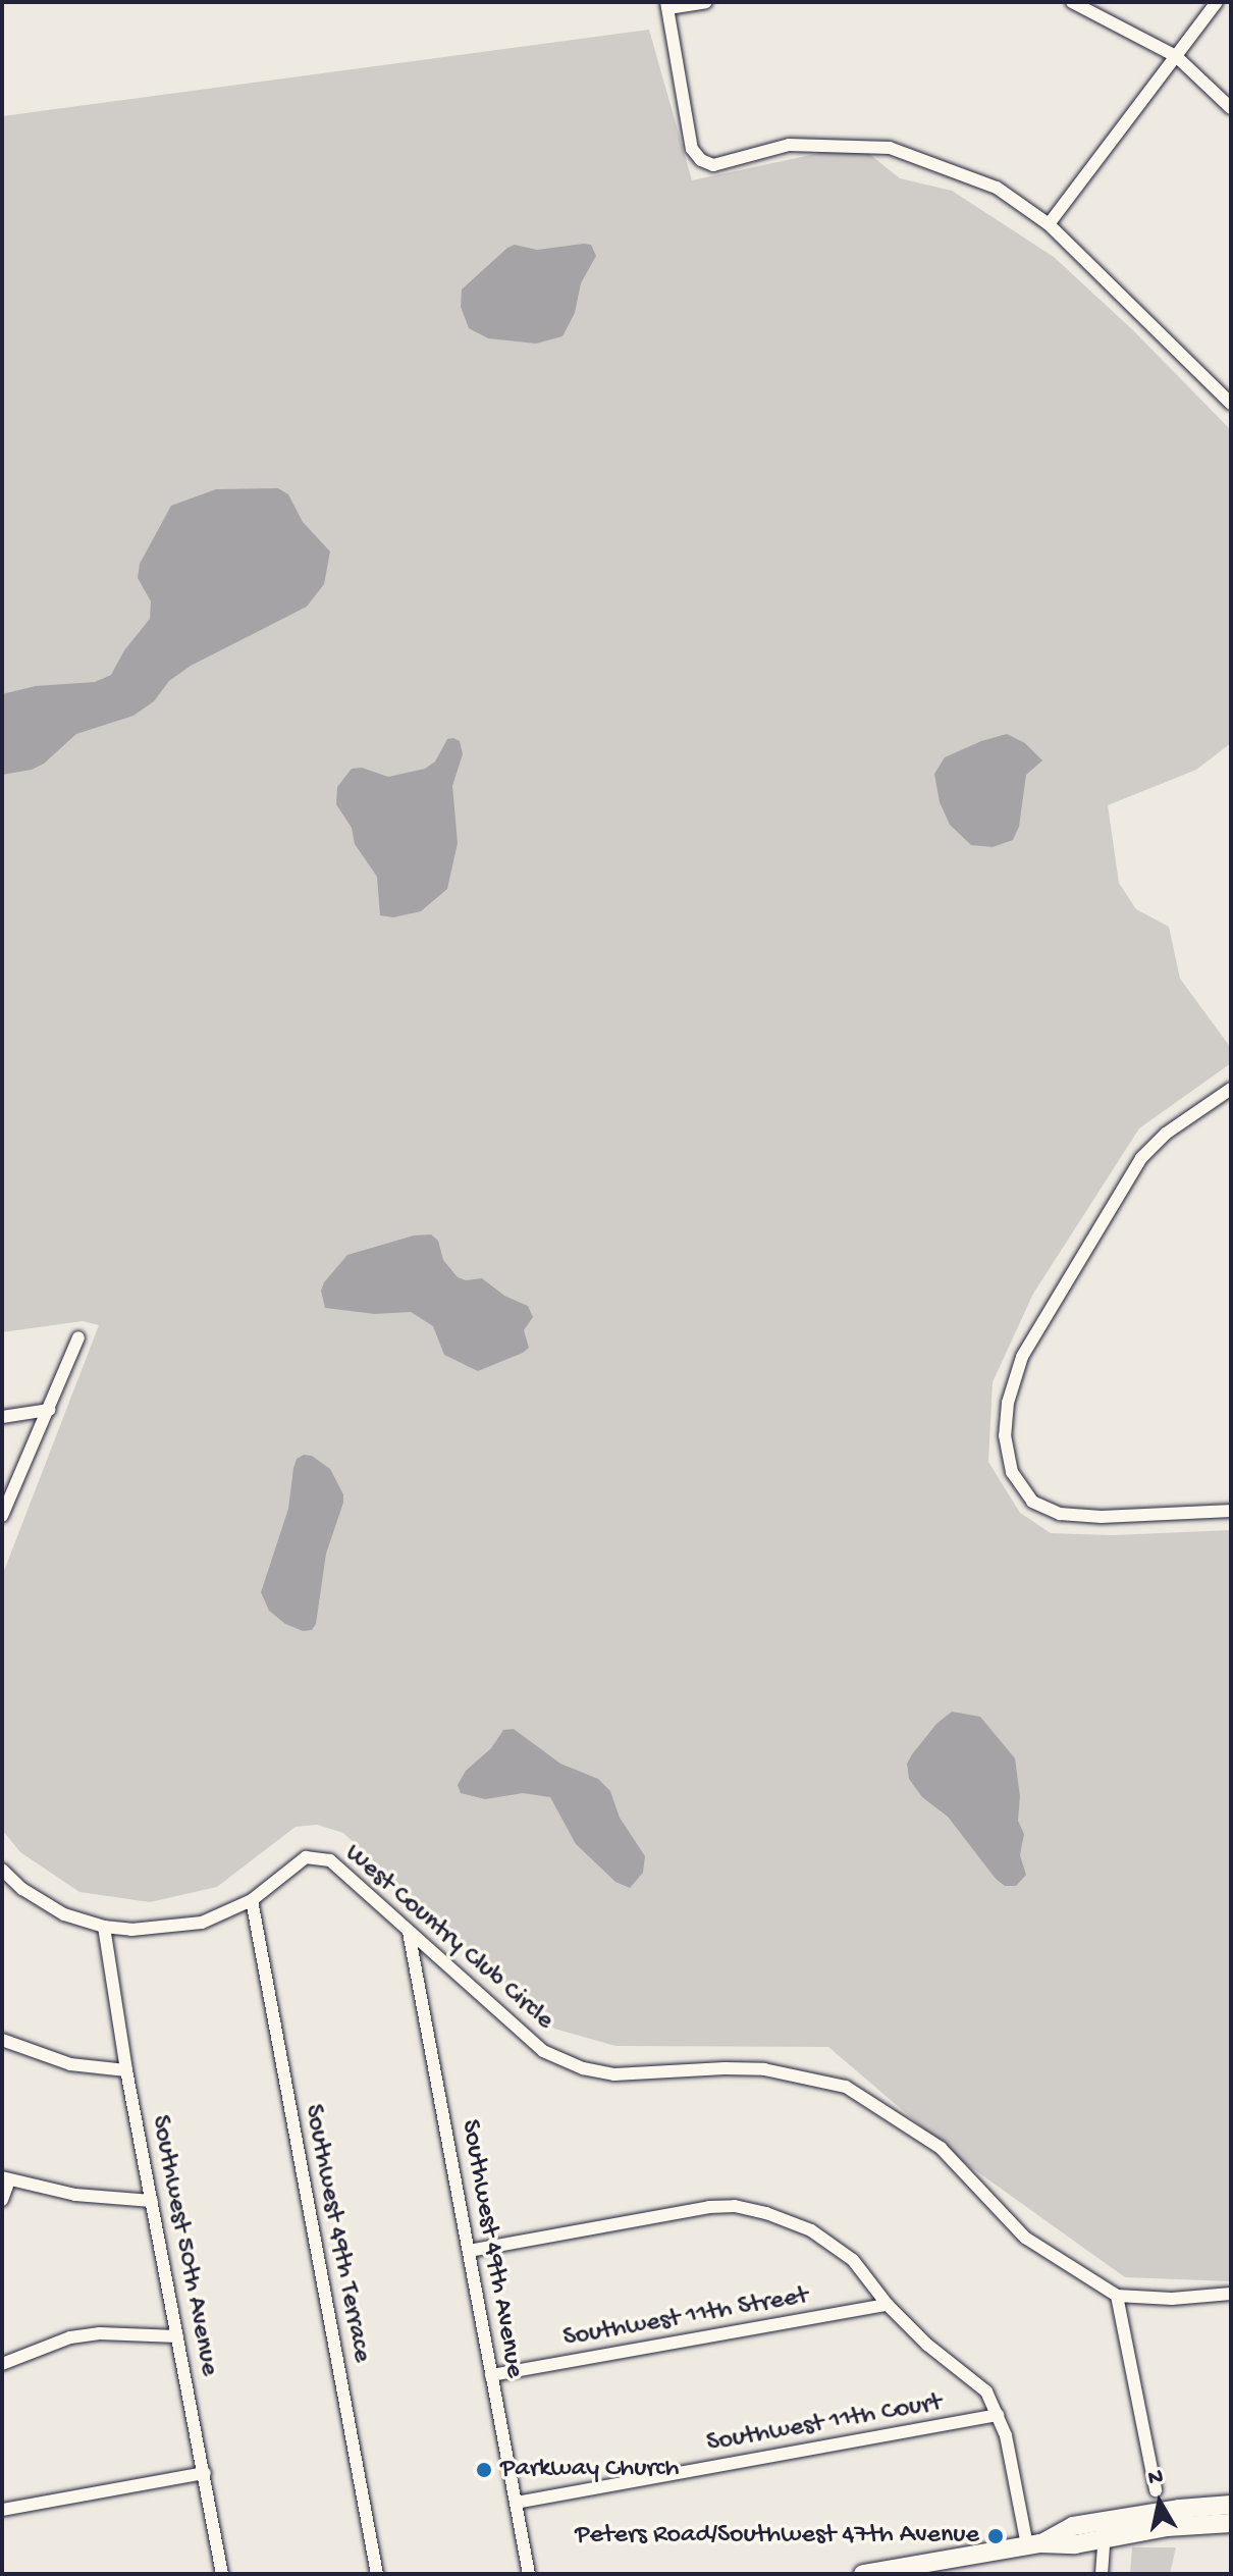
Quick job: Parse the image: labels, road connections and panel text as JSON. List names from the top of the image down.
{
  "streets": {
    "street": [
      "West Country Club Circle",
      "Southwest 49th Terrace",
      "Southwest 50th Avenue",
      "Southwest 49th Avenue",
      "Southwest 11th Street",
      "Southwest 11th Court"
    ]
  },
  "crossings": [
    ["West Country Club Circle", "Southwest 49th Terrace"],
    ["West Country Club Circle", "Southwest 50th Avenue"],
    ["West Country Club Circle", "Southwest 49th Avenue"],
    ["Southwest 49th Avenue", "Southwest 11th Street"],
    ["Southwest 49th Avenue", "Southwest 11th Court"]
  ],
  "places": ["Parkway Church", "Peters Road/Southwest 47th Avenue"],
  "north": "top"
}
